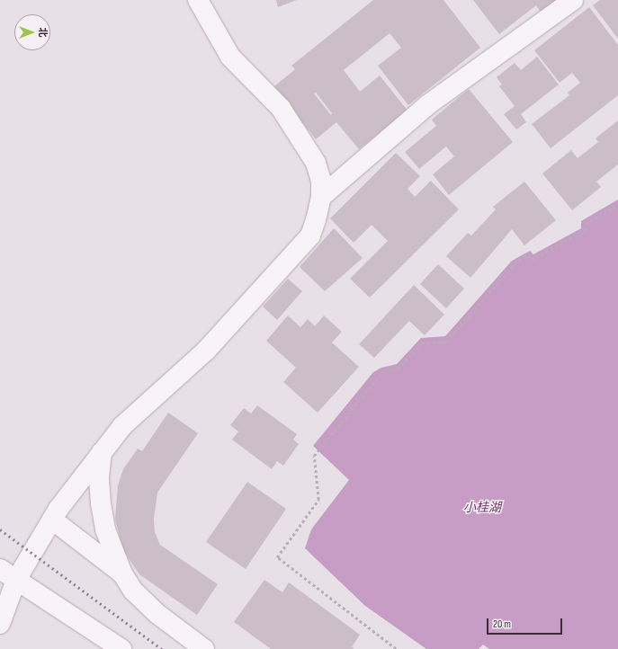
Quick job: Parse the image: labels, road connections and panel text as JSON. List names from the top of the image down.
{
  "water": ["小桂湖"],
  "scale_bar": "20 m",
  "north": "right"
}
